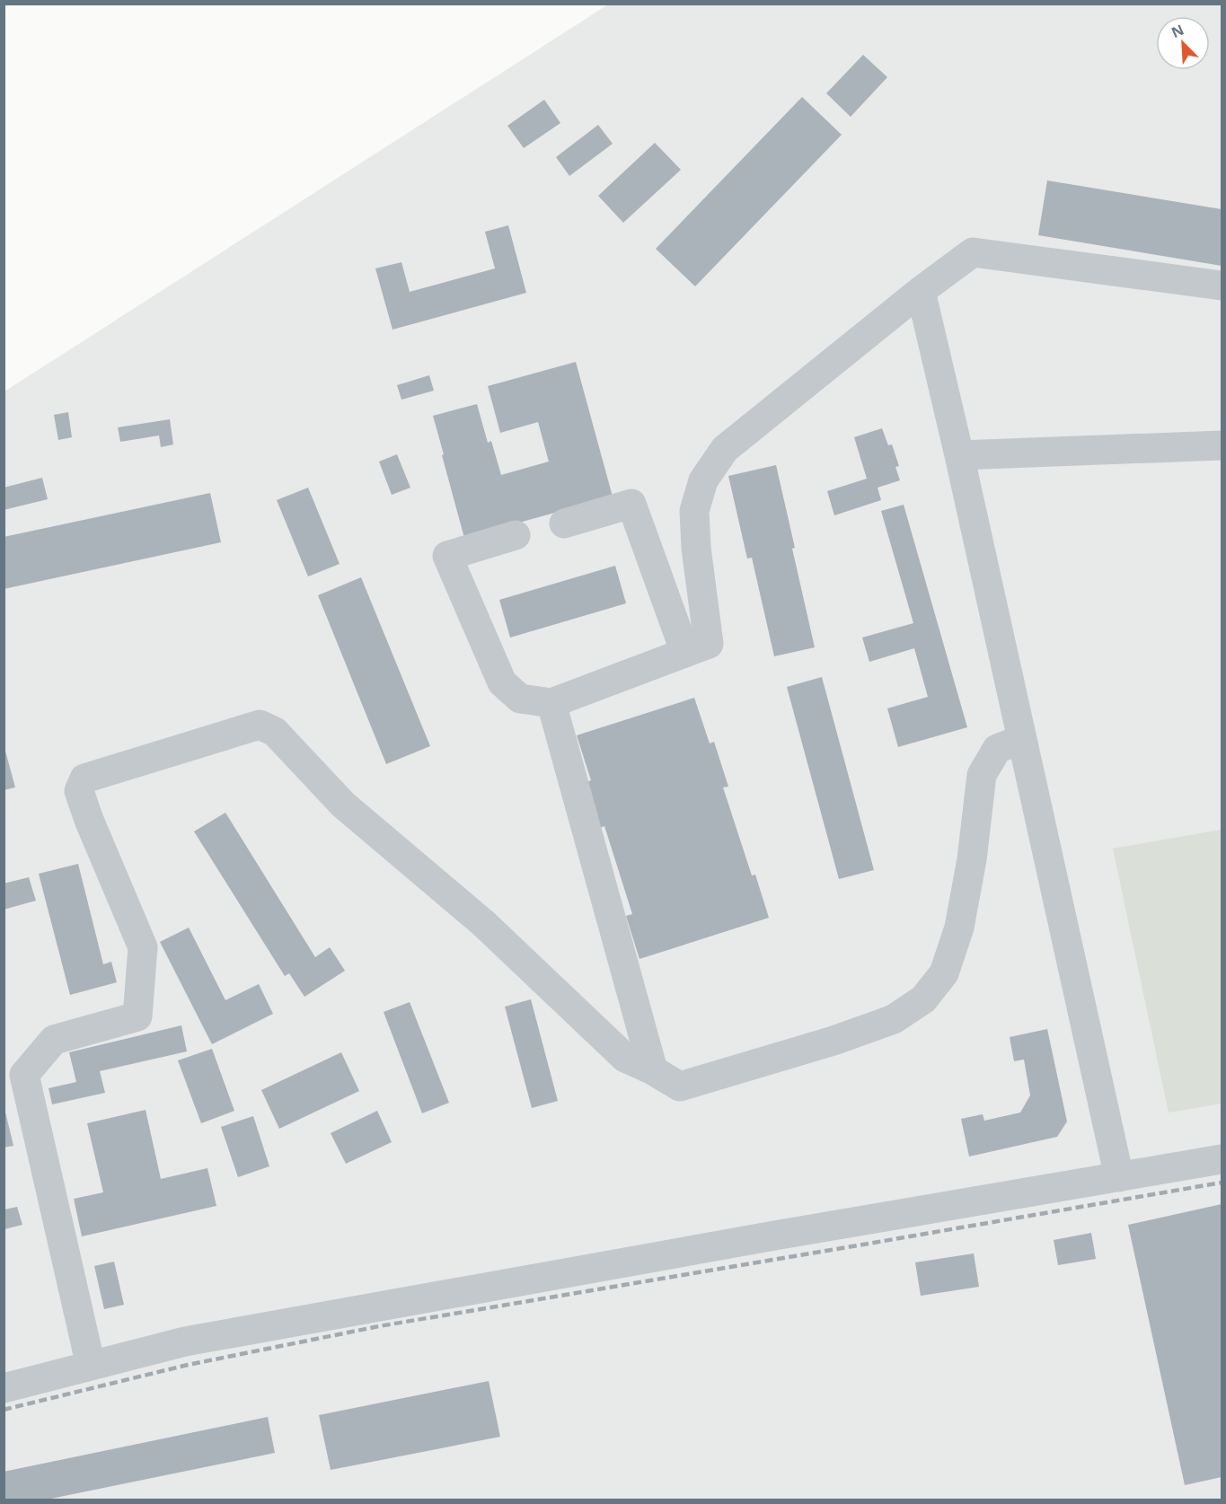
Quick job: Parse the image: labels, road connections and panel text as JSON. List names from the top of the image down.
{
  "north": "top left"
}
